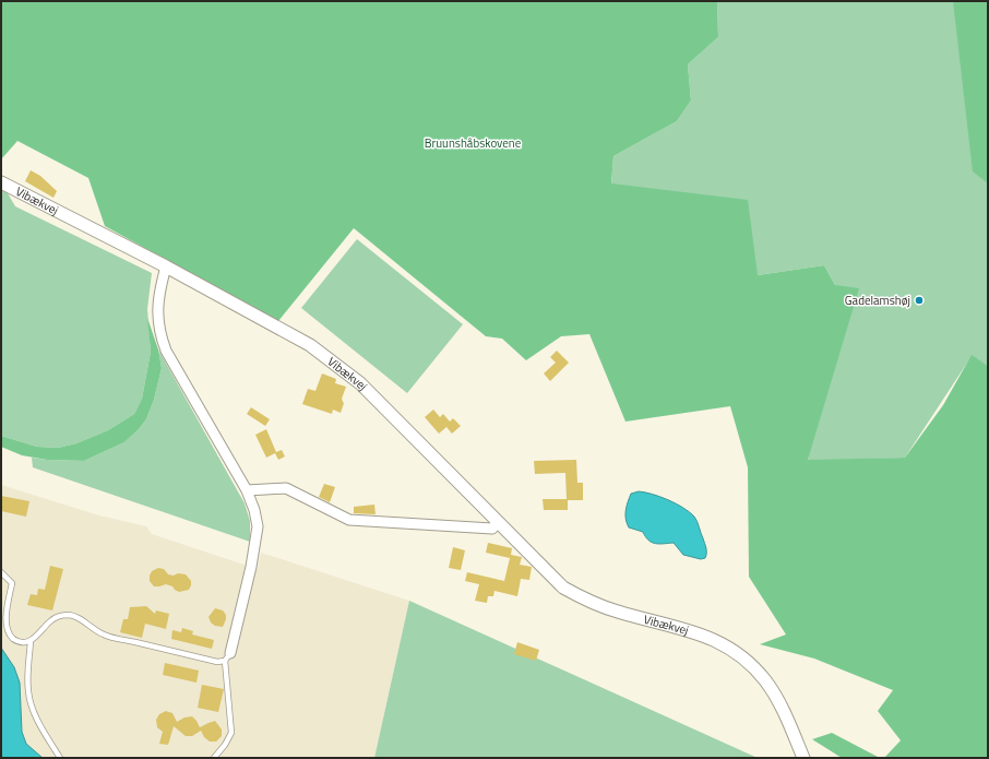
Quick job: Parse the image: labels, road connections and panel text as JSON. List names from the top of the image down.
{
  "streets": {
    "street": ["Vibækvej"]
  },
  "parks": ["Bruunshåbskovene"],
  "places": ["Gadelamshøj"]
}
